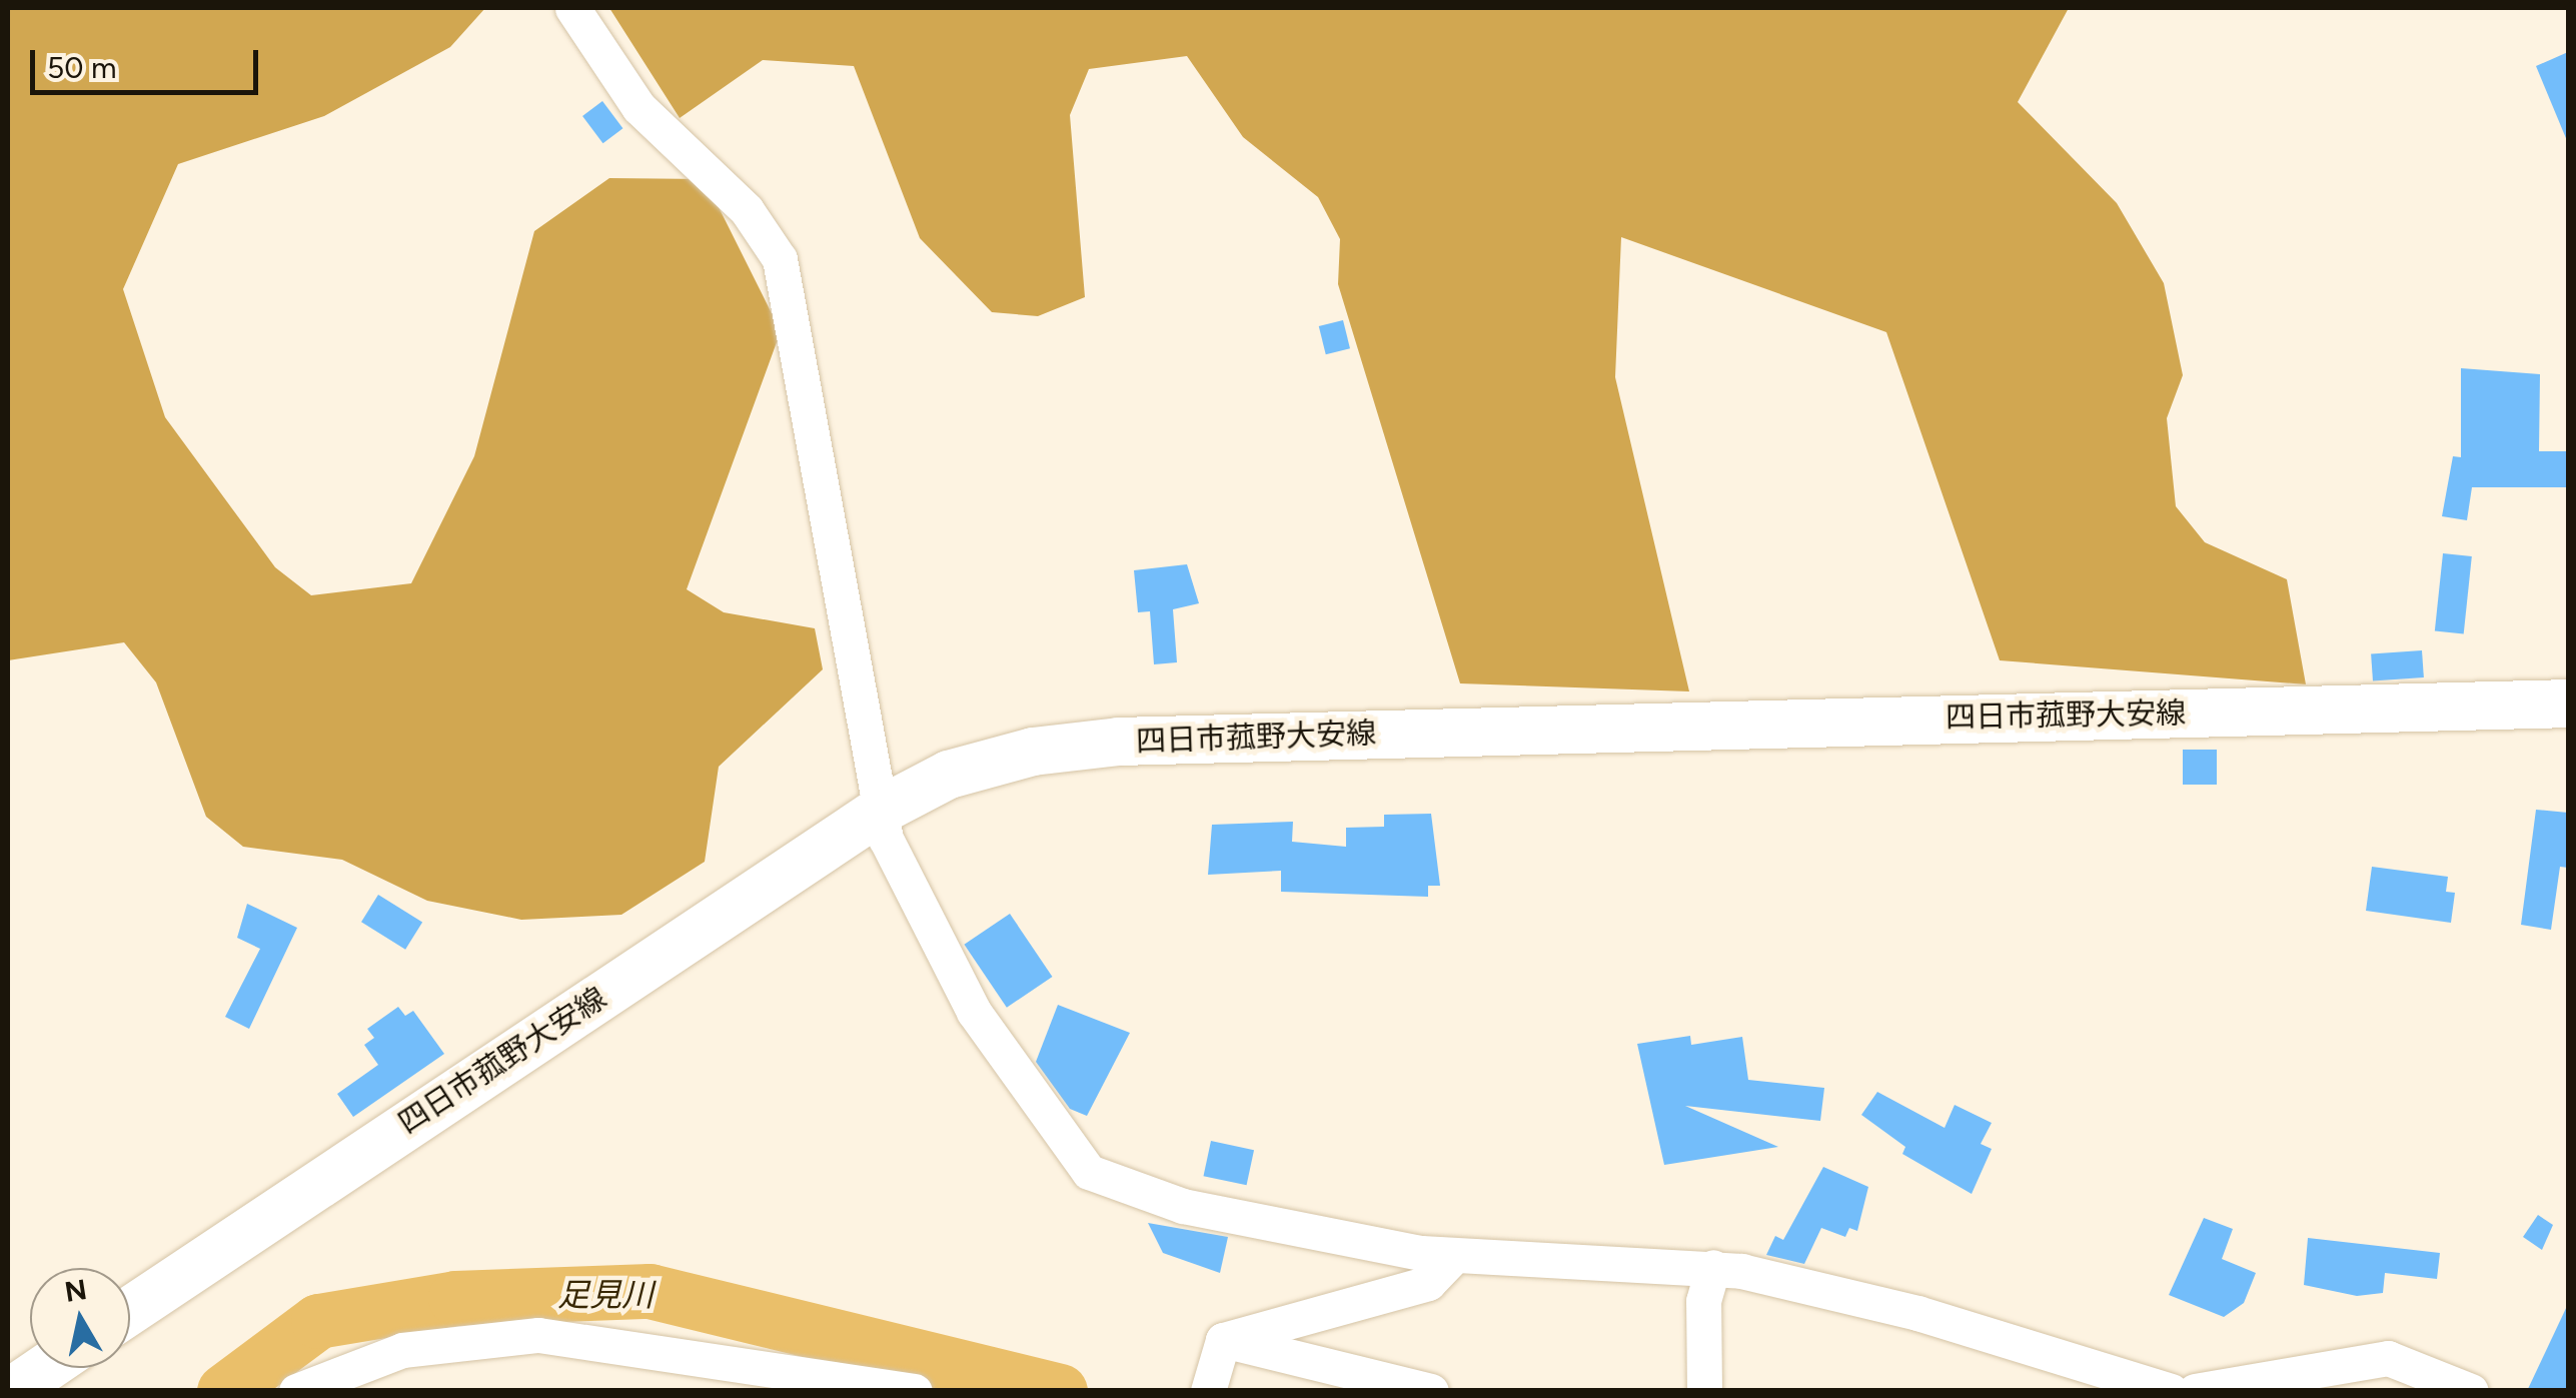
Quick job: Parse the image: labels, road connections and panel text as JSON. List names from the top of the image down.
{
  "streets": {
    "main road": ["四日市菰野大安線"]
  },
  "water": ["足見川"],
  "scale_bar": "50 m",
  "north": "top"
}
